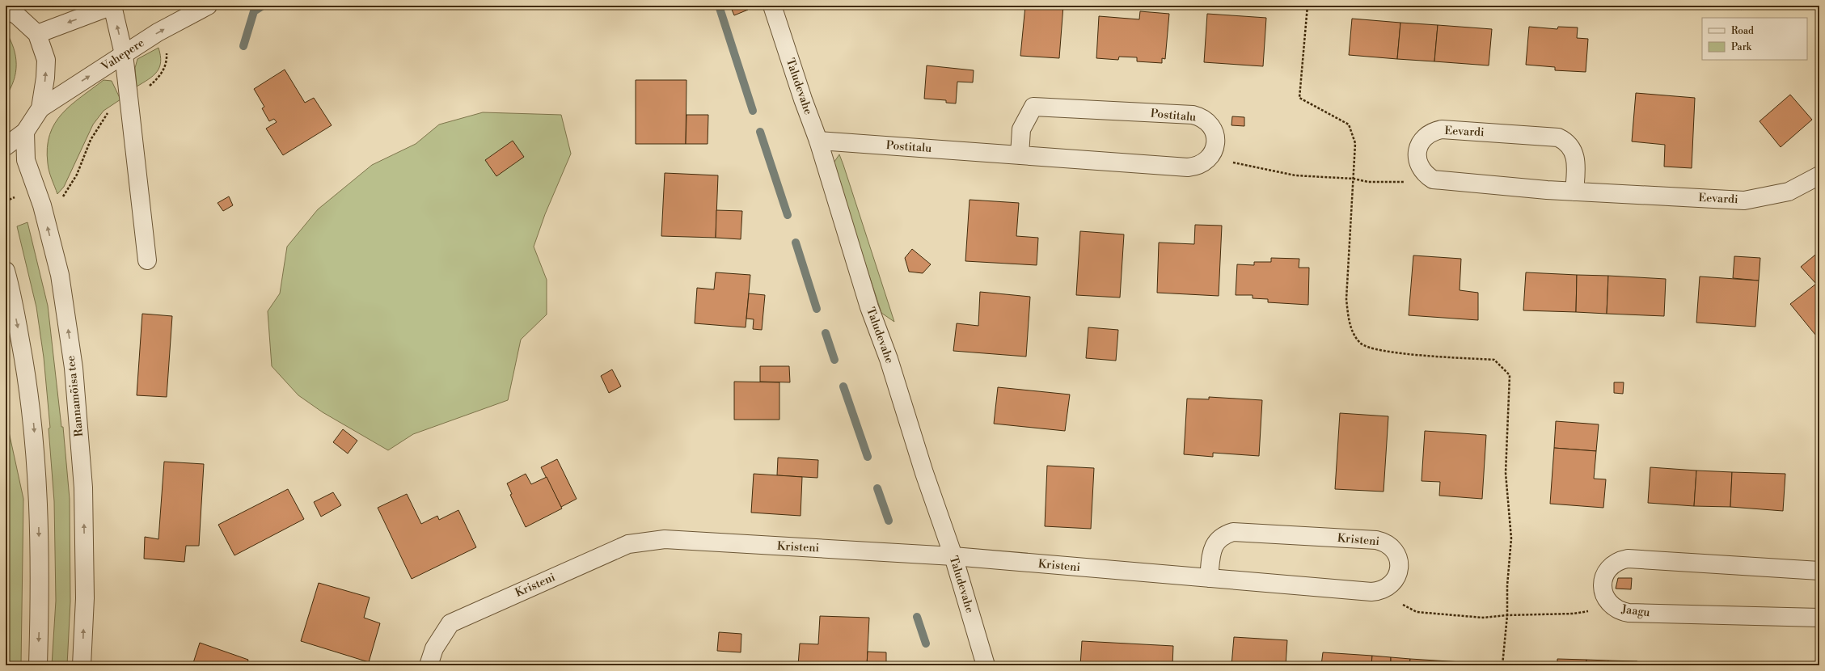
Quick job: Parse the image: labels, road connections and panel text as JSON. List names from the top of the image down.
{
  "streets": {
    "street": [
      "Vahepere",
      "Taludevahe",
      "Postitalu",
      "Eevardi",
      "Rannamõisa tee",
      "Kristeni",
      "Jaagu"
    ]
  },
  "crossings": [
    ["Taludevahe", "Postitalu"],
    ["Taludevahe", "Kristeni"]
  ],
  "legend": ["Road", "Park"]
}
